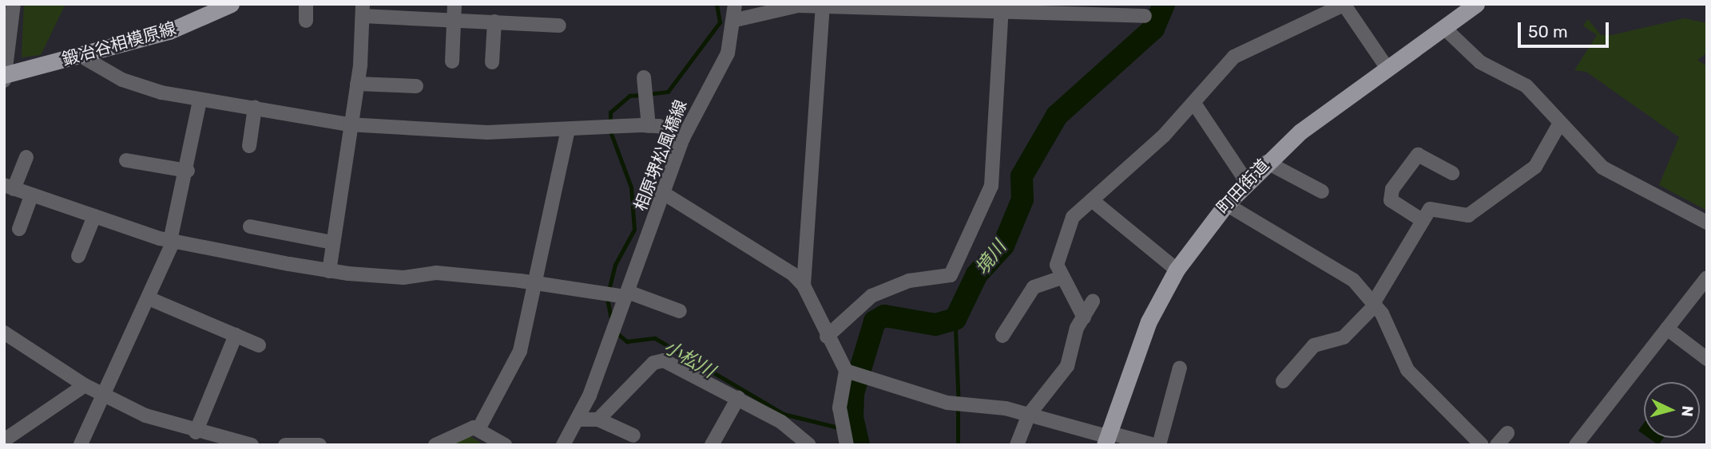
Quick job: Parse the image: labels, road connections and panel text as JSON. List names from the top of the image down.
{
  "streets": {
    "main road": ["鍛冶谷相模原線", "町田街道"],
    "street": ["相原堺松風橋線"]
  },
  "water": ["境川", "小松川"],
  "scale_bar": "50 m",
  "north": "right"
}
